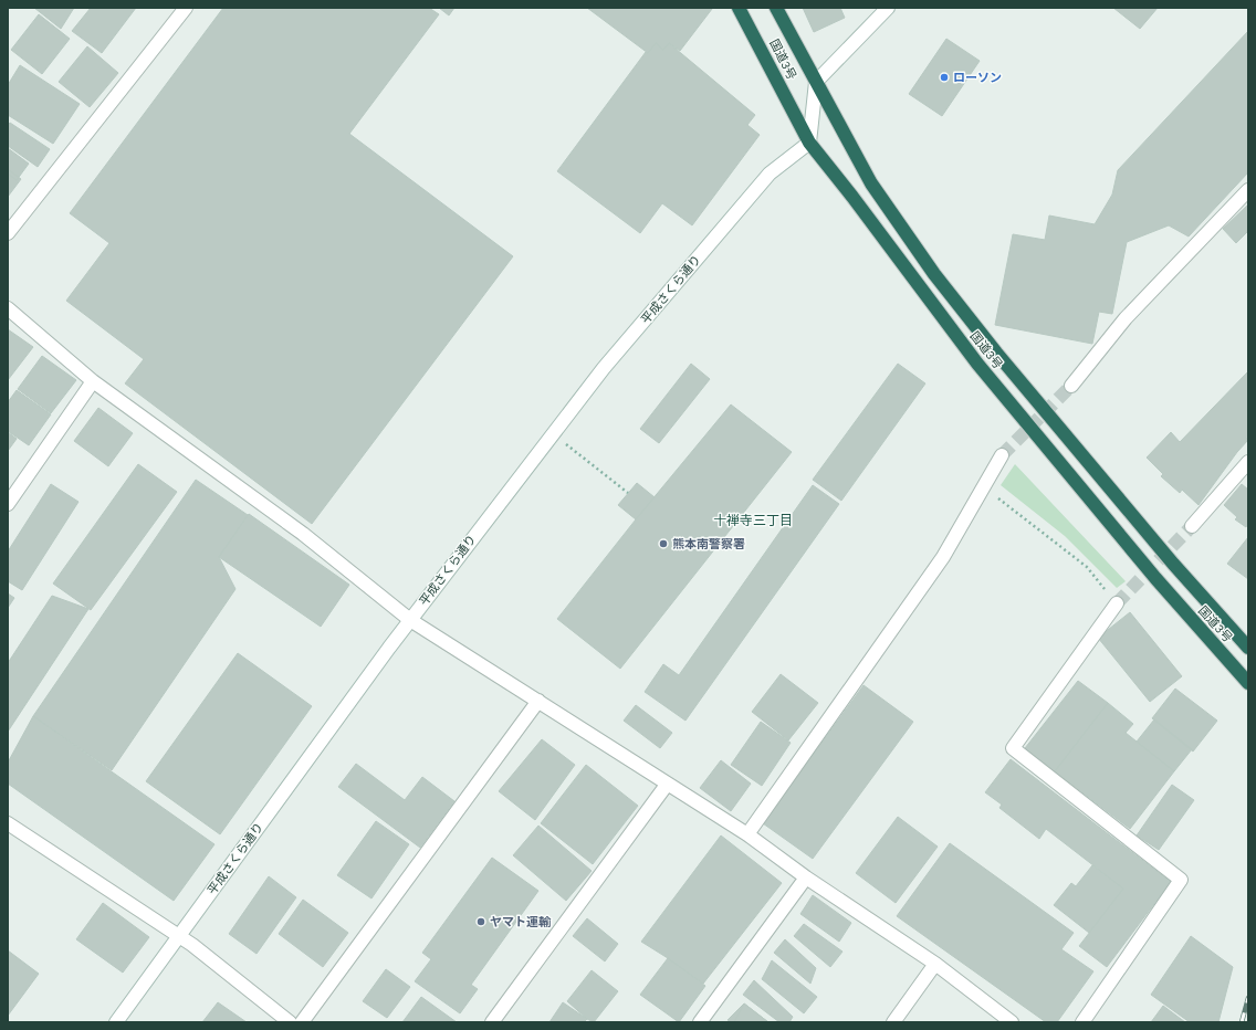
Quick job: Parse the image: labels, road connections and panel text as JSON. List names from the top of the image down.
{
  "streets": {
    "highway": ["国道3号"],
    "street": ["平成さくら通り"]
  },
  "crossings": [
    ["国道3号", "平成さくら通り"]
  ],
  "districts": ["十禅寺三丁目"],
  "places": ["ローソン", "熊本南警察署", "ヤマト運輸"]
}
